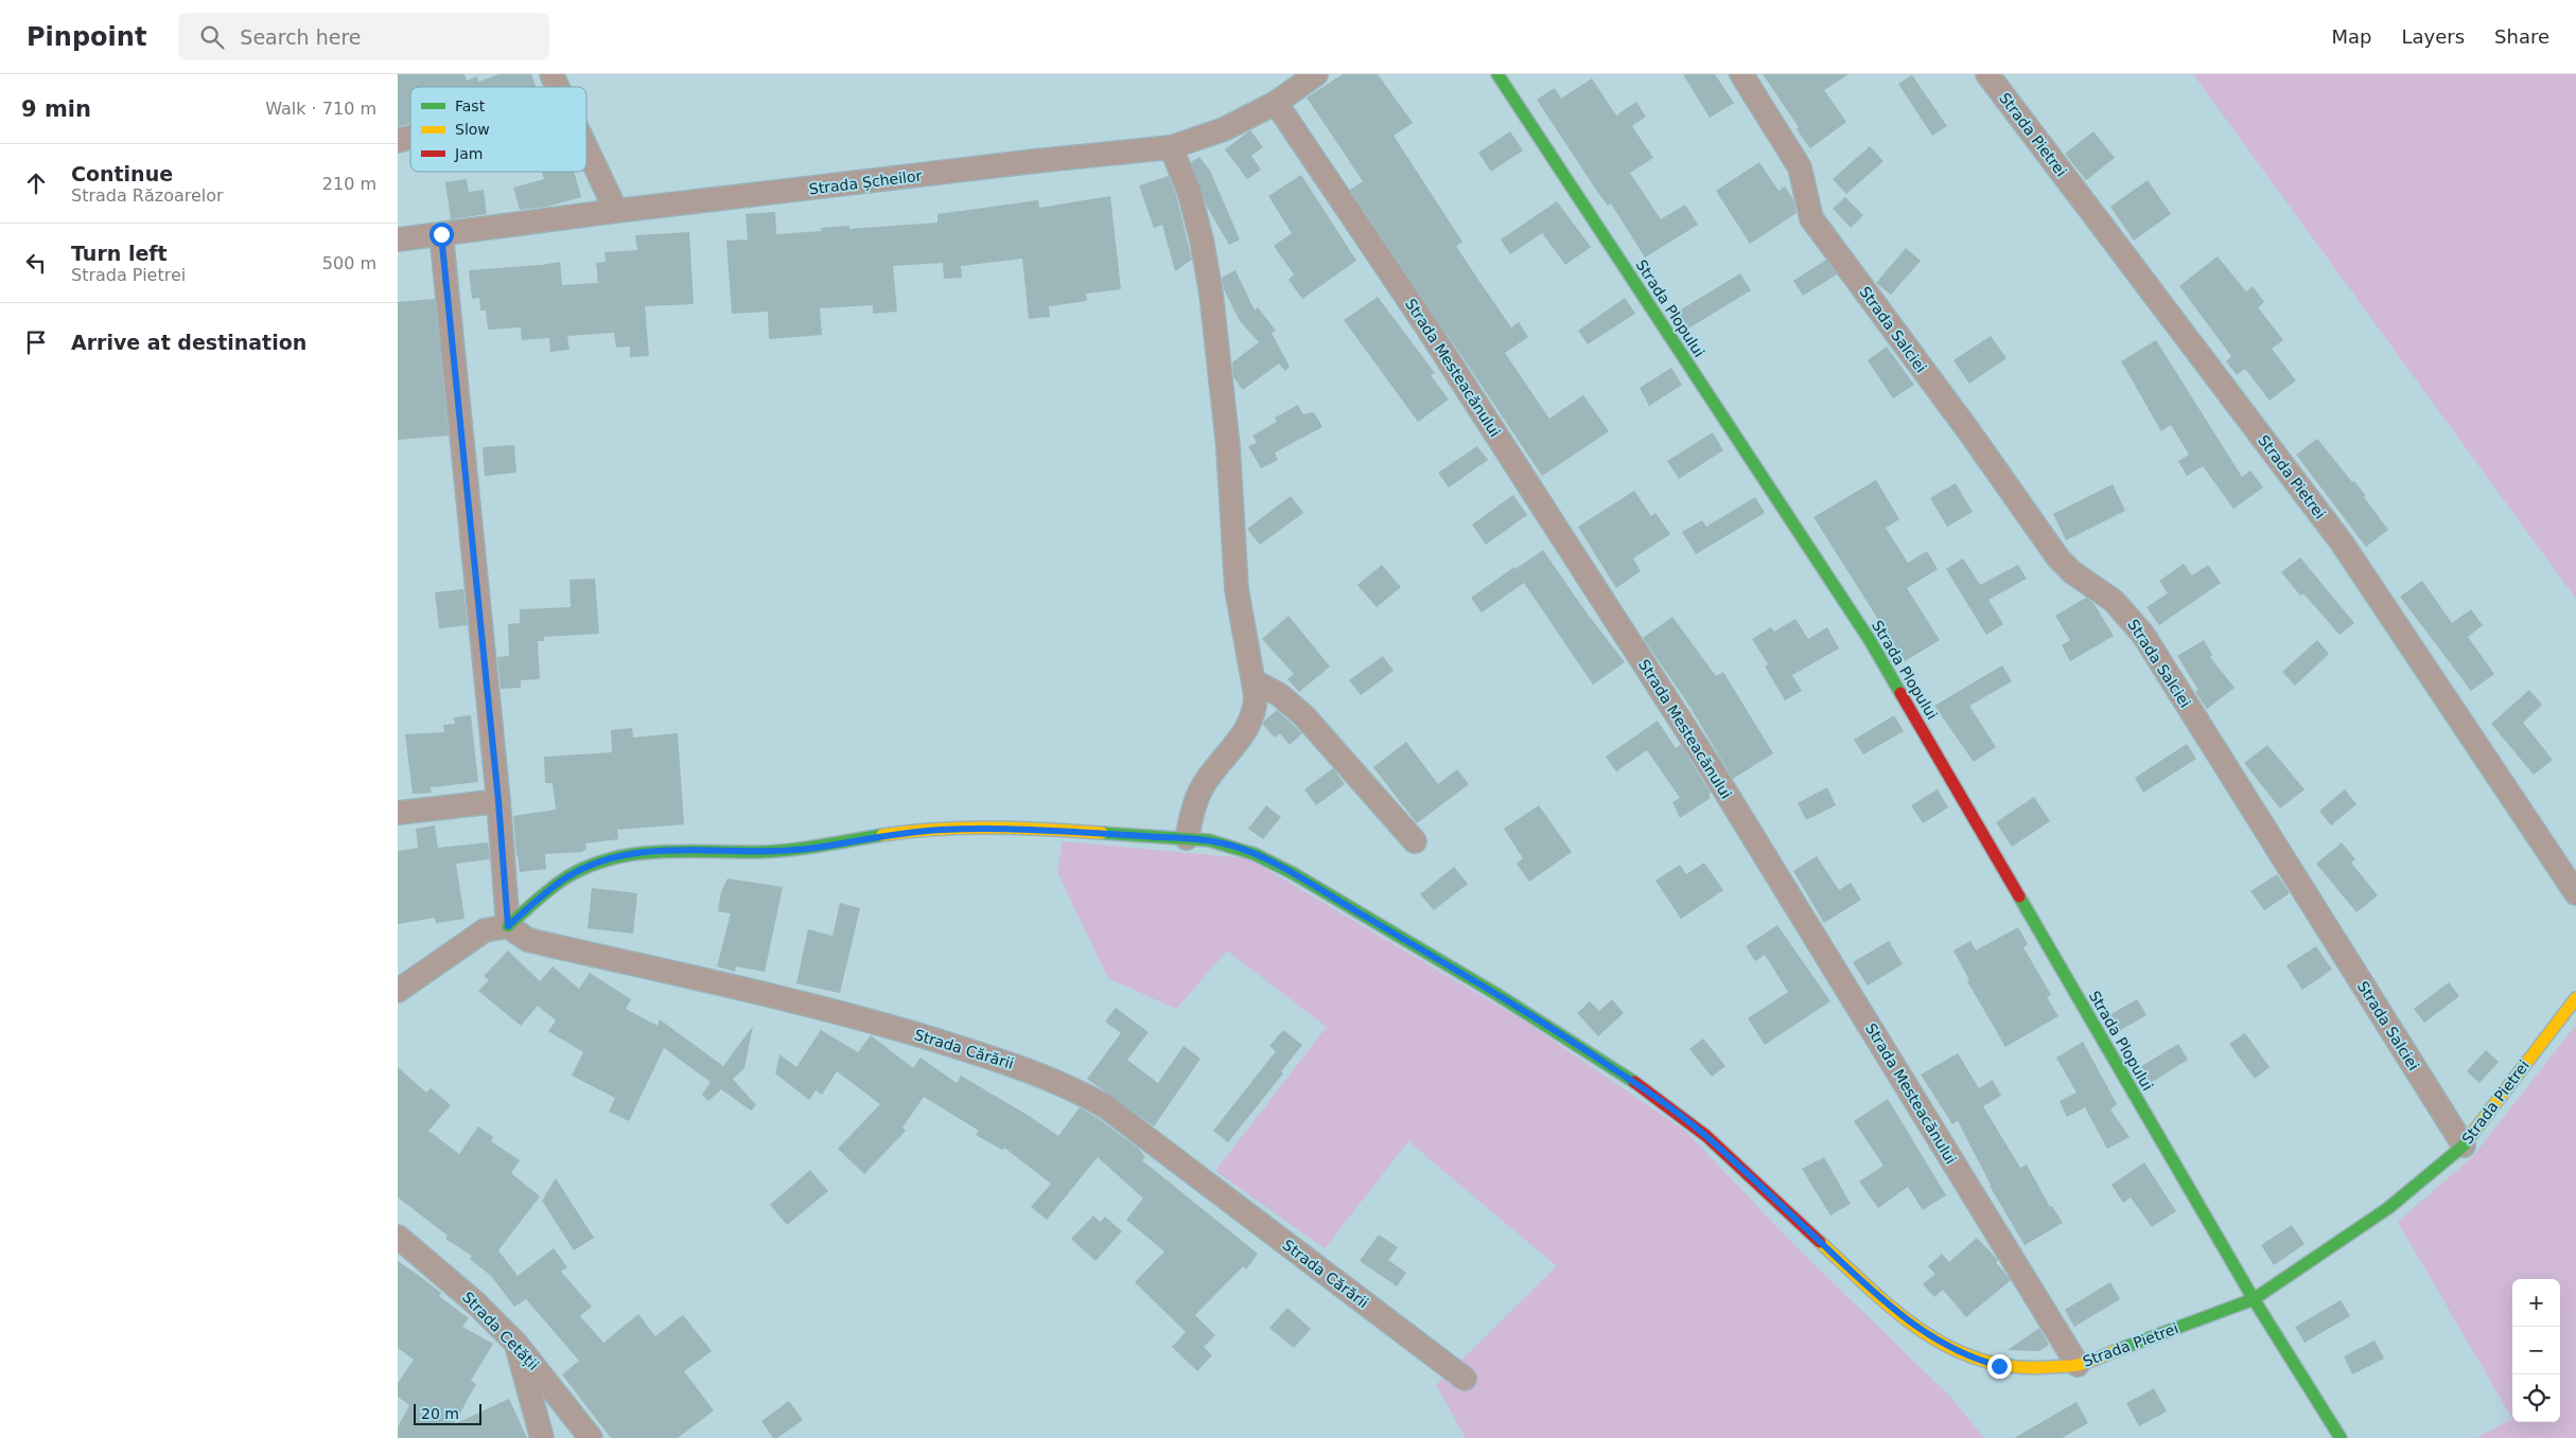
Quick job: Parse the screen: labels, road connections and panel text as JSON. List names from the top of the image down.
{
  "streets": {
    "street": [
      "Strada Pietrei",
      "Strada Șcheilor",
      "Strada Plopului",
      "Strada Salciei",
      "Strada Mesteacănului",
      "Strada Cărării",
      "Strada Cetății"
    ]
  },
  "crossings": [
    ["Strada Pietrei", "Strada Plopului"],
    ["Strada Pietrei", "Strada Salciei"],
    ["Strada Pietrei", "Strada Mesteacănului"],
    ["Strada Pietrei", "Strada Cărării"],
    ["Strada Șcheilor", "Strada Mesteacănului"]
  ],
  "legend": ["Fast", "Slow", "Jam"],
  "scale_bar": "20 m",
  "page": {
    "header": "Pinpoint",
    "search": "Search here",
    "nav": ["Map", "Layers", "Share"],
    "heading": ["9 min", "Walk · 710 m"],
    "list": [
      ["Continue", "Strada Răzoarelor", "210 m"],
      ["Turn left", "Strada Pietrei", "500 m"],
      "Arrive at destination"
    ],
    "map_buttons": ["+", "−"],
    "scale": "20 m"
  }
}
